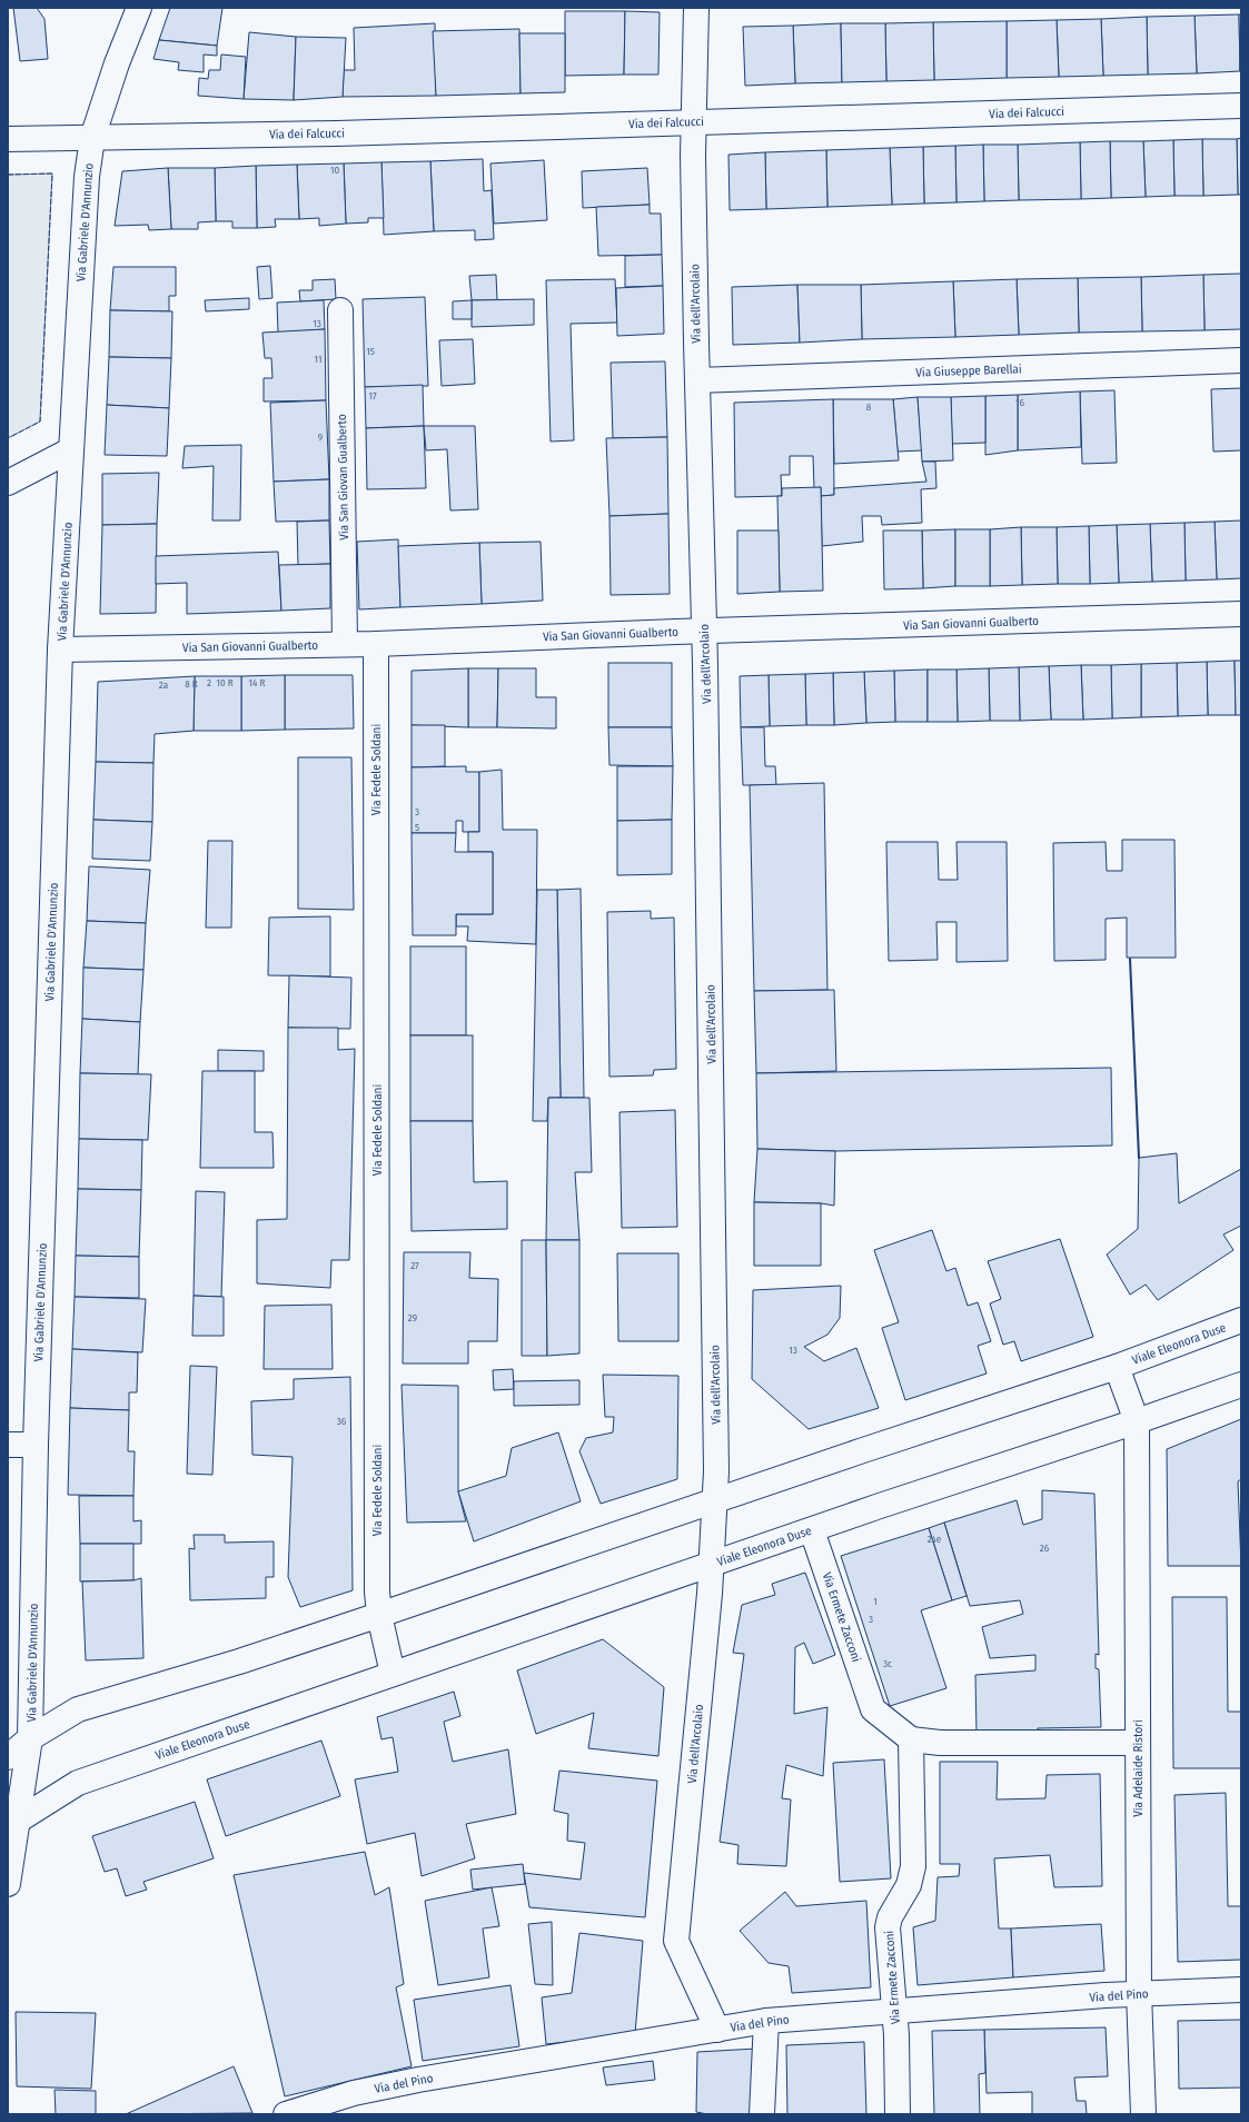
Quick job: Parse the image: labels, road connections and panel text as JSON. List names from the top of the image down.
{
  "streets": {
    "street": [
      "Via dei Falcucci",
      "Via Gabriele D'Annunzio",
      "Via dell'Arcolaio",
      "Via Giuseppe Barellai",
      "Via San Giovan Gualberto",
      "Via San Giovanni Gualberto",
      "Via Fedele Soldani",
      "Viale Eleonora Duse",
      "Via Ermete Zacconi",
      "Via Adelaide Ristori",
      "Via del Pino"
    ]
  },
  "crossings": [
    ["Via dei Falcucci", "Via Gabriele D'Annunzio"],
    ["Via dei Falcucci", "Via dell'Arcolaio"],
    ["Via Gabriele D'Annunzio", "Via San Giovanni Gualberto"],
    ["Via Gabriele D'Annunzio", "Viale Eleonora Duse"],
    ["Via dell'Arcolaio", "Via Giuseppe Barellai"],
    ["Via dell'Arcolaio", "Via San Giovanni Gualberto"],
    ["Via dell'Arcolaio", "Viale Eleonora Duse"],
    ["Via dell'Arcolaio", "Via del Pino"],
    ["Via San Giovan Gualberto", "Via San Giovanni Gualberto"],
    ["Via San Giovanni Gualberto", "Via Fedele Soldani"],
    ["Via Fedele Soldani", "Viale Eleonora Duse"],
    ["Viale Eleonora Duse", "Via Ermete Zacconi"],
    ["Viale Eleonora Duse", "Via Adelaide Ristori"],
    ["Via Ermete Zacconi", "Via del Pino"],
    ["Via Adelaide Ristori", "Via del Pino"]
  ],
  "house_numbers": [
    "10",
    "13",
    "15",
    "11",
    "17",
    "16",
    "8",
    "9",
    "2",
    "10 R",
    "14 R",
    "8 R",
    "2a",
    "3",
    "5",
    "27",
    "29",
    "13",
    "36",
    "24e",
    "26",
    "1",
    "3",
    "3c"
  ]
}
